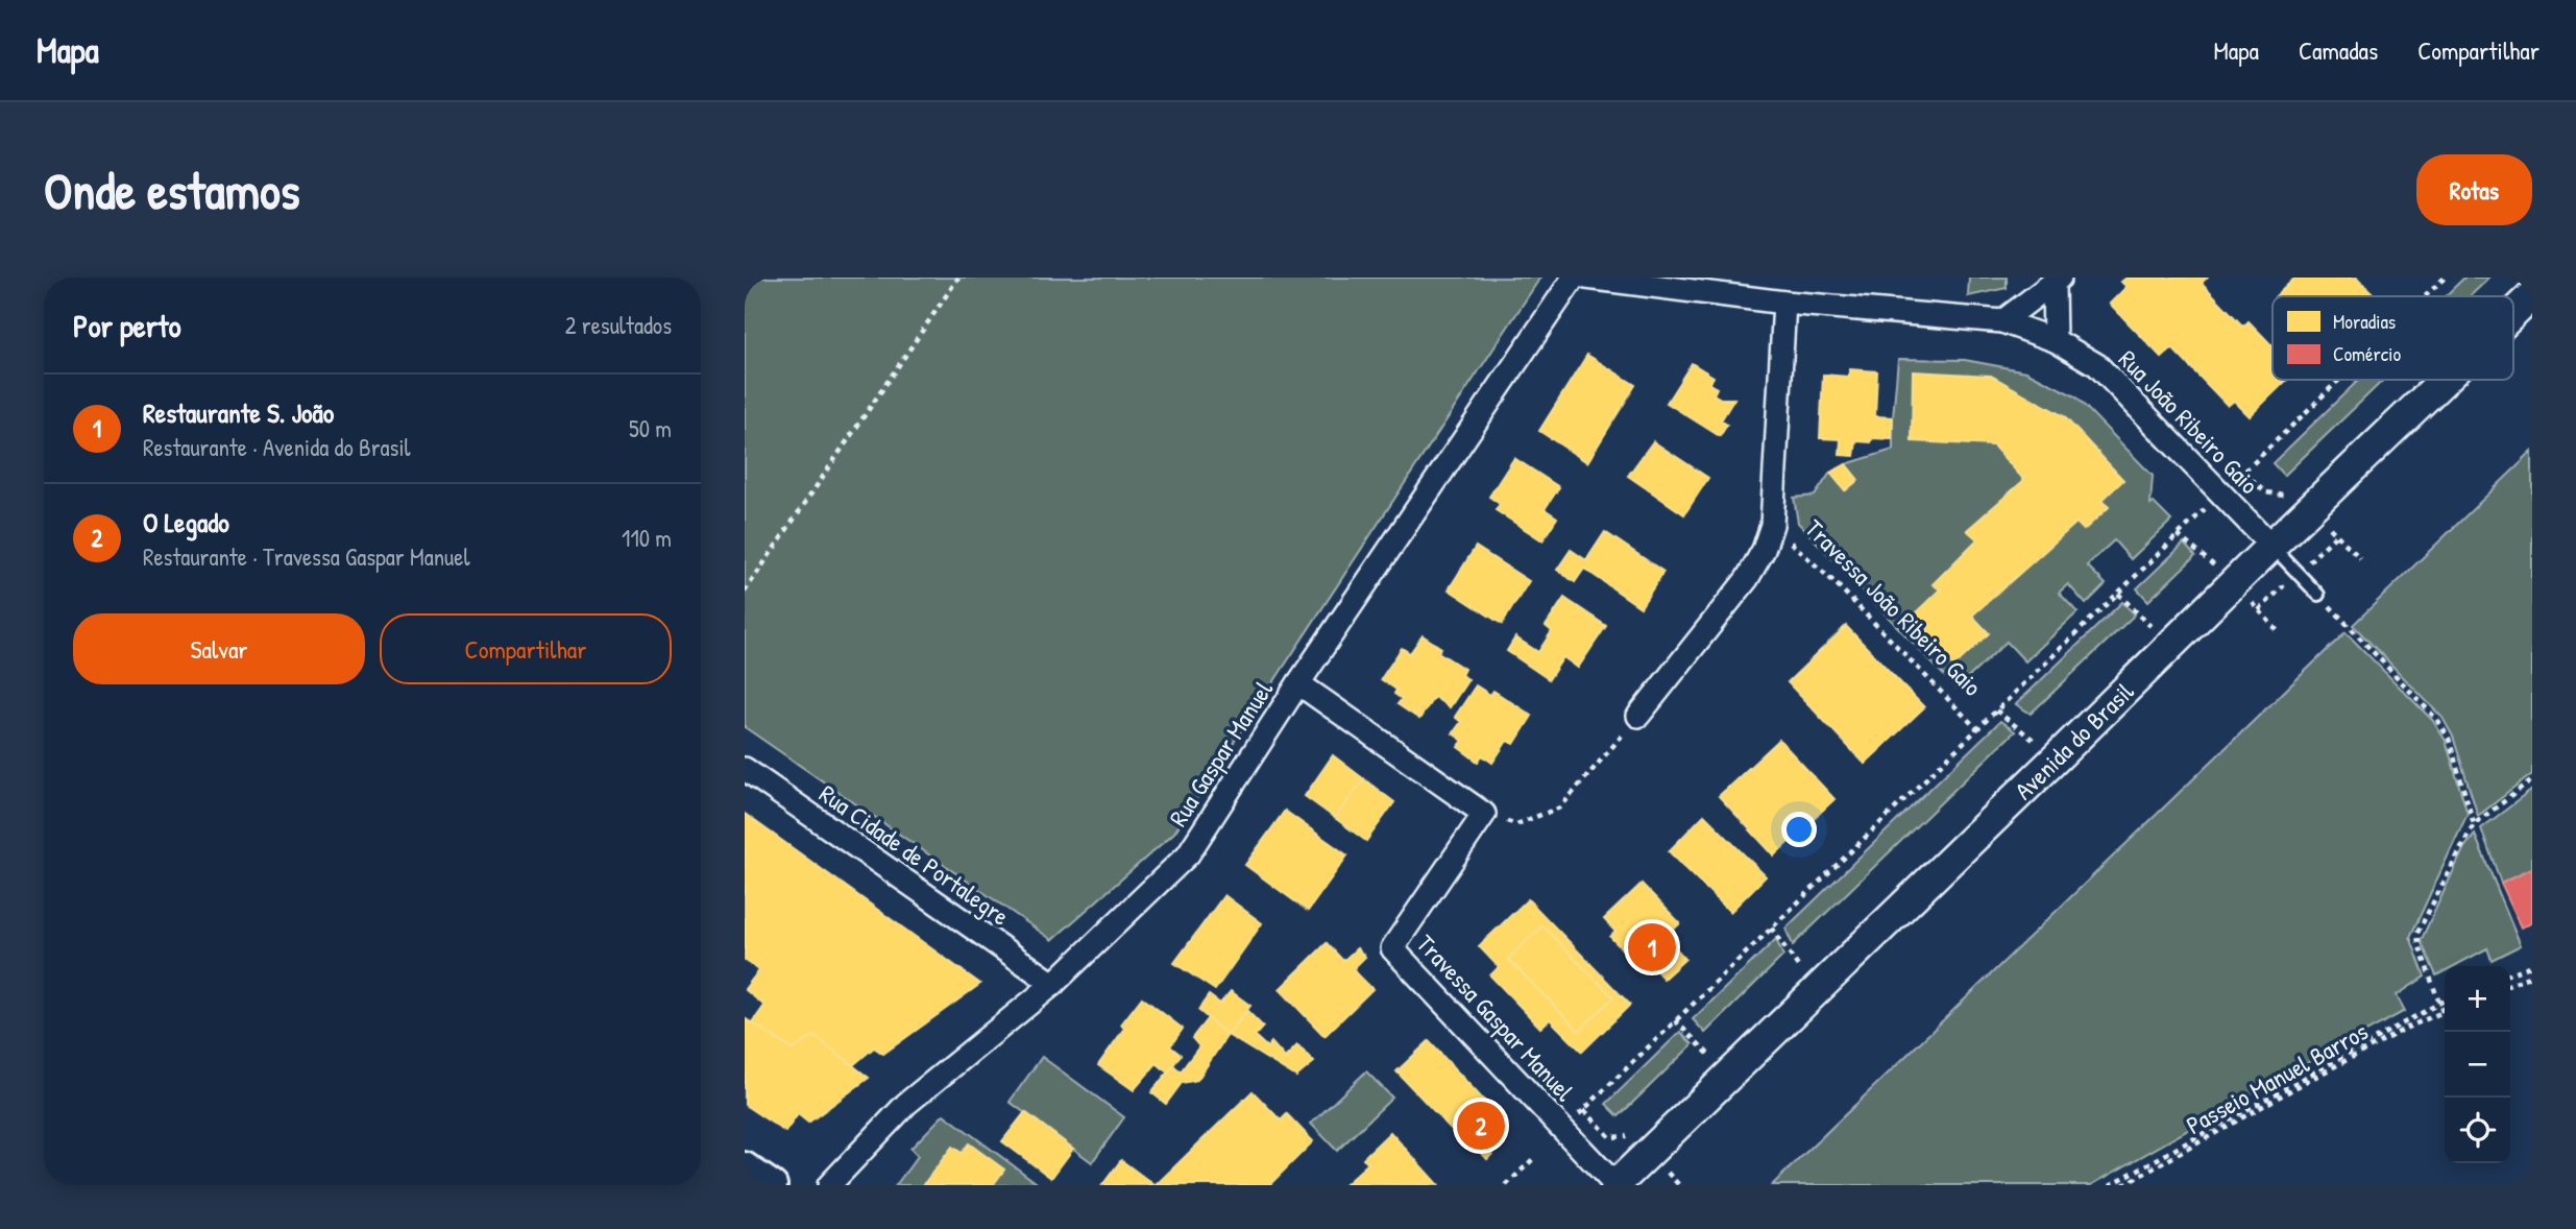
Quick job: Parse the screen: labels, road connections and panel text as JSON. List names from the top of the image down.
{
  "streets": {
    "main road": ["Avenida do Brasil"],
    "street": [
      "Rua João Ribeiro Gaio",
      "Travessa João Ribeiro Gaio",
      "Rua Gaspar Manuel",
      "Rua Cidade de Portalegre",
      "Travessa Gaspar Manuel"
    ],
    "path": ["Passeio Manuel Barros"]
  },
  "crossings": [
    ["Rua João Ribeiro Gaio", "Travessa João Ribeiro Gaio"],
    ["Rua João Ribeiro Gaio", "Avenida do Brasil"],
    ["Avenida do Brasil", "Travessa Gaspar Manuel"],
    ["Rua Gaspar Manuel", "Rua Cidade de Portalegre"]
  ],
  "legend": ["Moradias", "Comércio"],
  "page": {
    "header": "Mapa",
    "nav": ["Mapa", "Camadas", "Compartilhar"],
    "buttons": [
      "Rotas",
      ["Salvar", "Compartilhar"]
    ],
    "title": "Onde estamos",
    "heading": ["Por perto", "2 resultados"],
    "list": [
      {
        "mark": "1",
        "name": "Restaurante S. João",
        "note": "Restaurante · Avenida do Brasil",
        "value": "50 m"
      },
      {
        "mark": "2",
        "name": "O Legado",
        "note": "Restaurante · Travessa Gaspar Manuel",
        "value": "110 m"
      }
    ],
    "pins": ["1", "2"],
    "map_buttons": ["+", "−"]
  }
}
